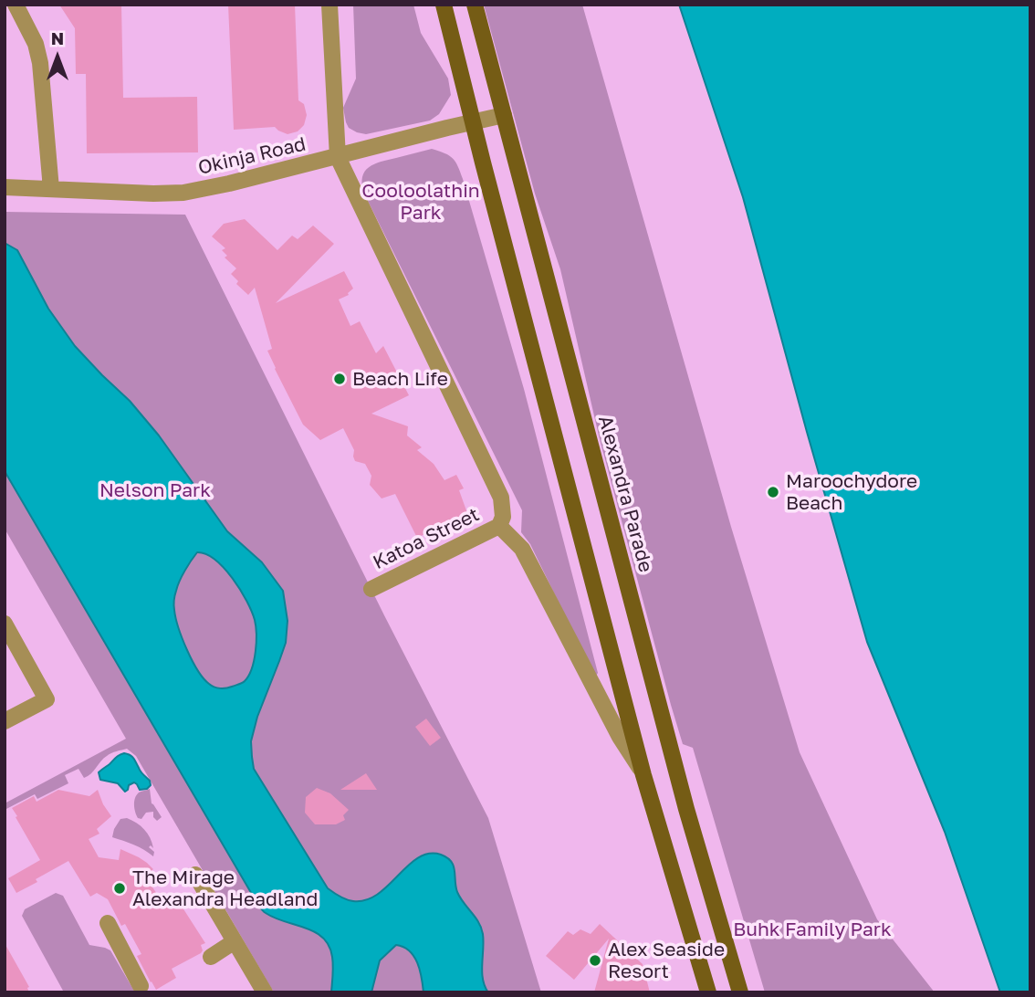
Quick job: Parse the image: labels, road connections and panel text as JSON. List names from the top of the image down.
{
  "streets": {
    "main road": ["Alexandra Parade"],
    "street": ["Okinja Road", "Katoa Street"]
  },
  "crossings": [
    ["Okinja Road", "Alexandra Parade"]
  ],
  "parks": ["Cooloolathin Park", "Nelson Park", "Buhk Family Park"],
  "places": [
    "Beach Life",
    "Maroochydore Beach",
    "The Mirage Alexandra Headland",
    "Alex Seaside Resort"
  ],
  "north": "top"
}
